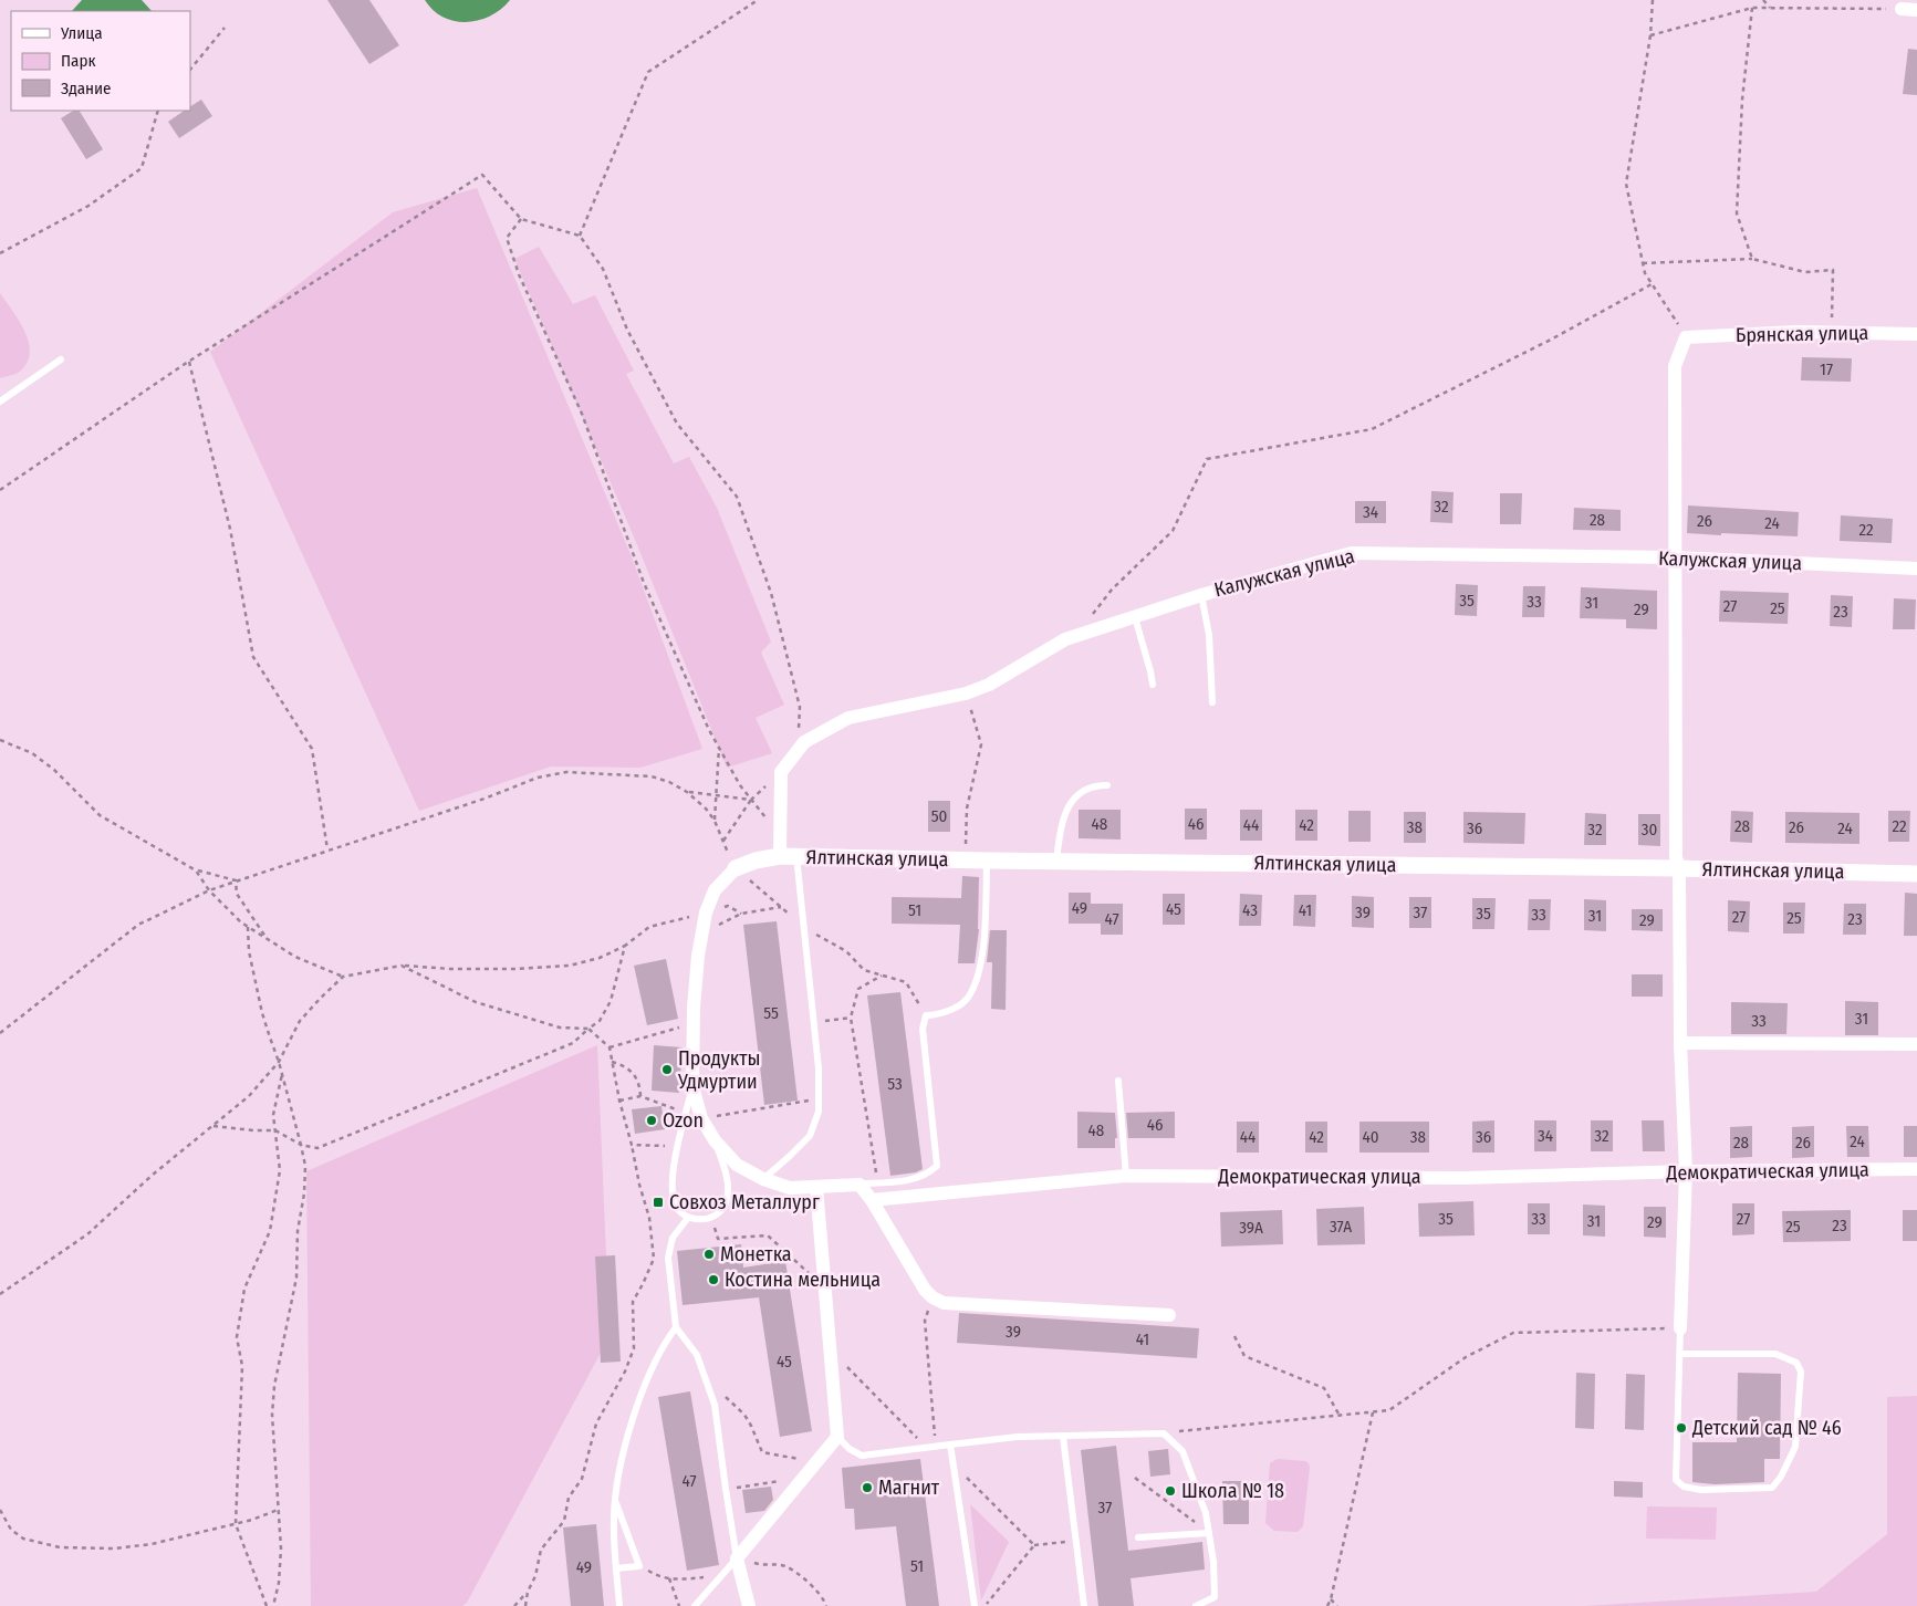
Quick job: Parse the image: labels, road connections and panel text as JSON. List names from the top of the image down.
{
  "streets": {
    "street": [
      "Брянская улица",
      "Калужская улица",
      "Ялтинская улица",
      "Демократическая улица"
    ]
  },
  "places": {
    "other": [
      "Продукты Удмуртии",
      "Ozon",
      "Монетка",
      "Костина мельница",
      "Детский сад № 46",
      "Магнит",
      "Школа № 18"
    ],
    "transit": ["Совхоз Металлург"]
  },
  "house_numbers": [
    "17",
    "32",
    "34",
    "28",
    "26",
    "24",
    "22",
    "35",
    "33",
    "31",
    "27",
    "25",
    "29",
    "23",
    "50",
    "48",
    "46",
    "44",
    "42",
    "28",
    "22",
    "38",
    "26",
    "36",
    "24",
    "32",
    "30",
    "49",
    "45",
    "51",
    "43",
    "41",
    "39",
    "37",
    "35",
    "33",
    "31",
    "27",
    "25",
    "47",
    "23",
    "29",
    "55",
    "31",
    "33",
    "53",
    "46",
    "48",
    "34",
    "32",
    "44",
    "42",
    "40",
    "38",
    "36",
    "24",
    "28",
    "26",
    "35",
    "33",
    "27",
    "31",
    "29",
    "23",
    "37А",
    "25",
    "39А",
    "39",
    "41",
    "45",
    "47",
    "37",
    "51",
    "49"
  ],
  "legend": ["Улица", "Парк", "Здание"]
}
